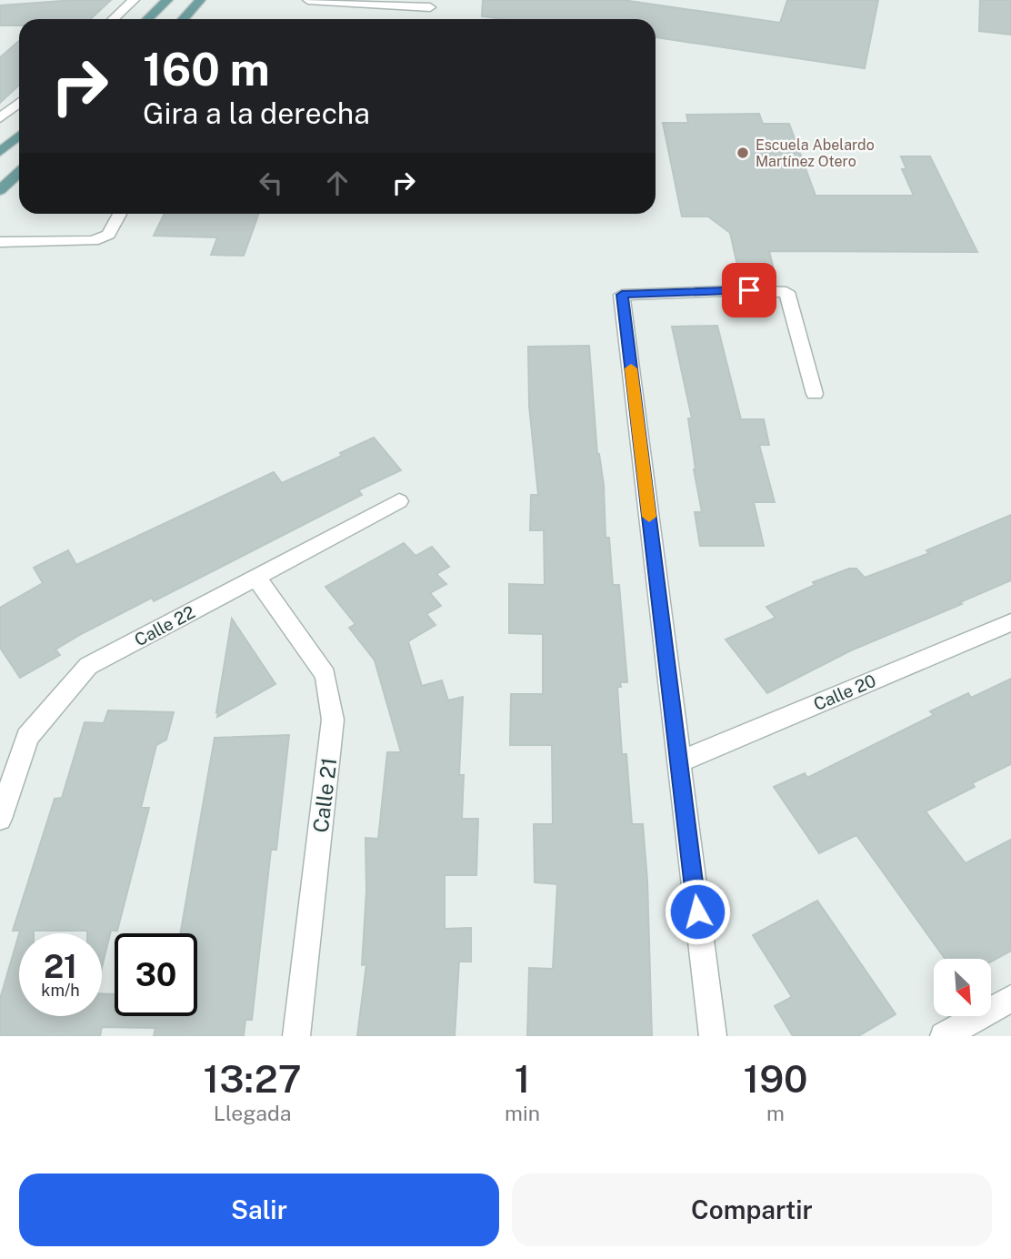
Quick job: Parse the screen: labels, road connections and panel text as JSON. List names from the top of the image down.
{
  "streets": {
    "street": ["Calle 22", "Calle 20", "Calle 21"]
  },
  "crossings": [
    ["Calle 22", "Calle 21"]
  ],
  "places": ["Escuela Abelardo Martínez Otero"],
  "north": "bottom right",
  "page": {
    "turn": ["160 m", "Gira a la derecha"],
    "speed": "21 km/h",
    "limit": "30",
    "eta": [
      "13:27",
      "Llegada",
      "1",
      "min",
      "190",
      "m"
    ],
    "buttons": ["Salir", "Compartir"]
  }
}
